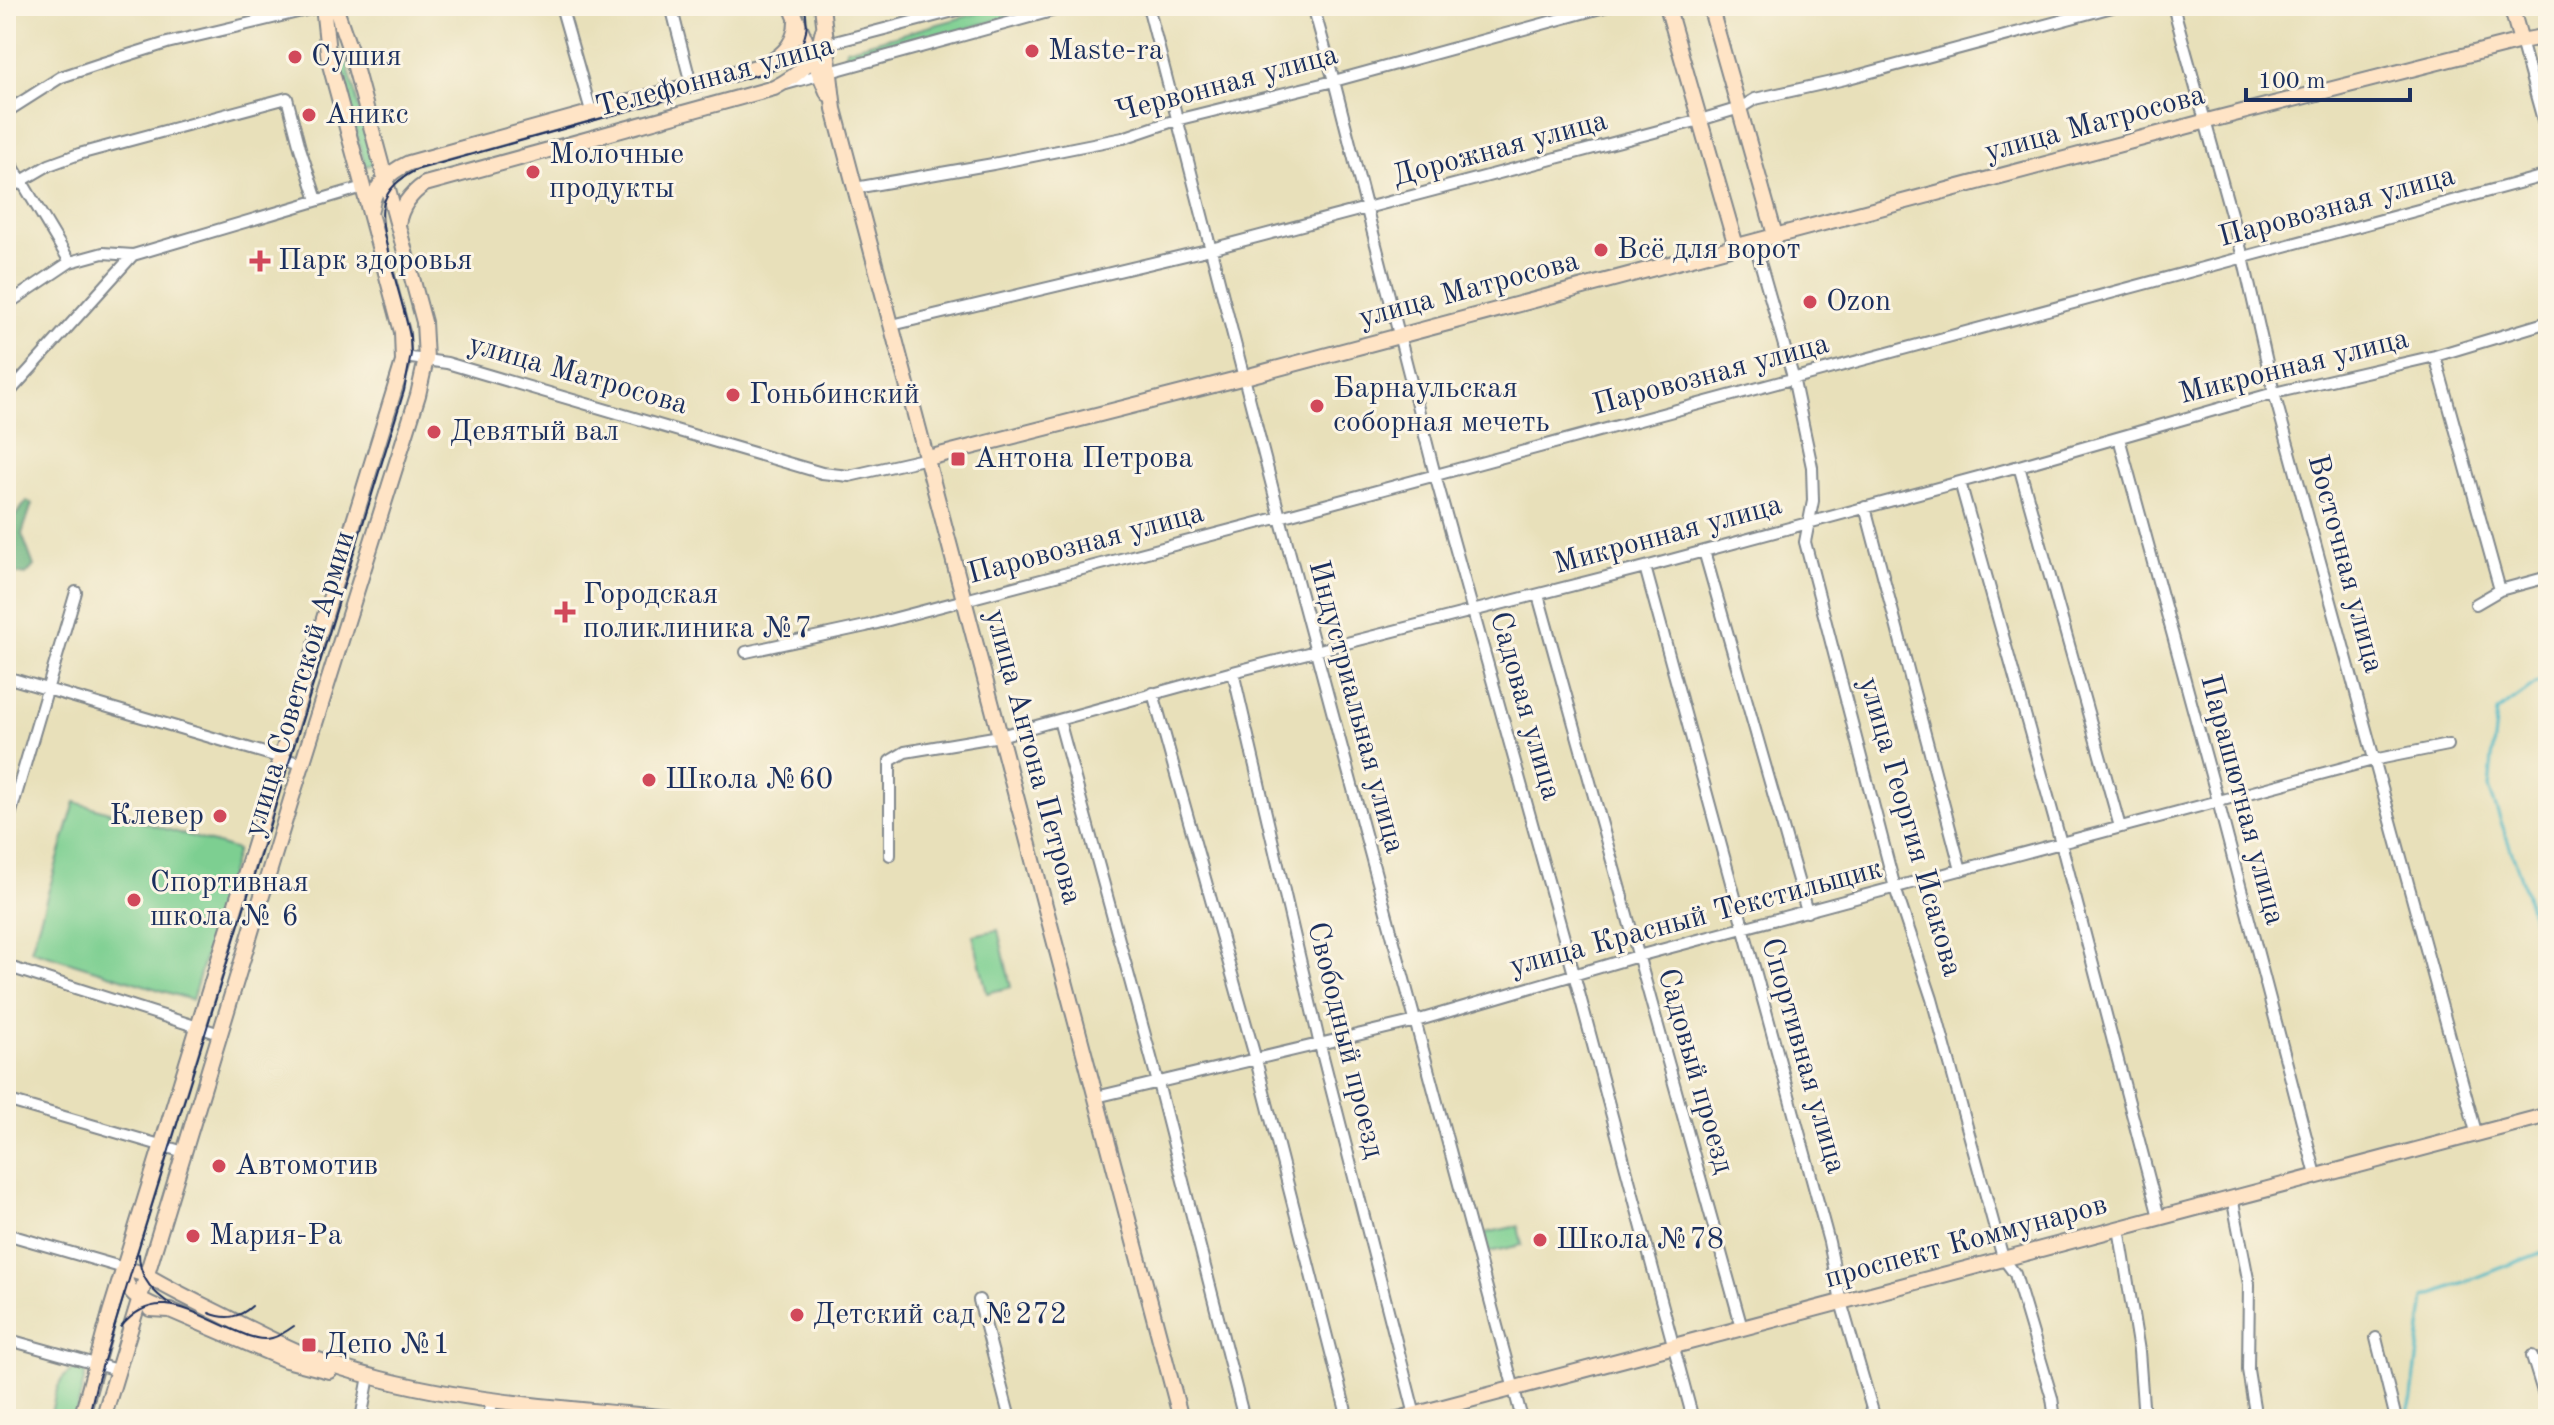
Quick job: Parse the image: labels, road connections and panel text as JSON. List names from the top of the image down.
{
  "streets": {
    "street": [
      "Телефонная улица",
      "Червонная улица",
      "улица Матросова",
      "Дорожная улица",
      "Паровозная улица",
      "Микронная улица",
      "Восточная улица",
      "улица Советской Армии",
      "Садовая улица",
      "Индустриальная улица",
      "улица Антона Петрова",
      "Парашютная улица",
      "улица Георгия Исакова",
      "улица Красный Текстильщик",
      "Свободный проезд",
      "Спортивная улица",
      "Садовый проезд",
      "проспект Коммунаров"
    ]
  },
  "crossings": [
    ["Телефонная улица", "улица Советской Армии"],
    ["Телефонная улица", "улица Антона Петрова"],
    ["Червонная улица", "Садовая улица"],
    ["Червонная улица", "Индустриальная улица"],
    ["Червонная улица", "улица Антона Петрова"],
    ["улица Матросова", "Восточная улица"],
    ["улица Матросова", "улица Советской Армии"],
    ["улица Матросова", "Садовая улица"],
    ["улица Матросова", "Индустриальная улица"],
    ["улица Матросова", "улица Антона Петрова"],
    ["улица Матросова", "улица Георгия Исакова"],
    ["Дорожная улица", "Садовая улица"],
    ["Дорожная улица", "Индустриальная улица"],
    ["Дорожная улица", "улица Антона Петрова"],
    ["Паровозная улица", "Восточная улица"],
    ["Паровозная улица", "Садовая улица"],
    ["Паровозная улица", "Индустриальная улица"],
    ["Паровозная улица", "улица Антона Петрова"],
    ["Паровозная улица", "улица Георгия Исакова"],
    ["Микронная улица", "Восточная улица"],
    ["Микронная улица", "Садовая улица"],
    ["Микронная улица", "Индустриальная улица"],
    ["Микронная улица", "улица Антона Петрова"],
    ["Микронная улица", "Парашютная улица"],
    ["Микронная улица", "улица Георгия Исакова"],
    ["Микронная улица", "Свободный проезд"],
    ["Микронная улица", "Спортивная улица"],
    ["Микронная улица", "Садовый проезд"],
    ["Восточная улица", "улица Красный Текстильщик"],
    ["Восточная улица", "проспект Коммунаров"],
    ["Садовая улица", "улица Красный Текстильщик"],
    ["Садовая улица", "проспект Коммунаров"],
    ["Индустриальная улица", "улица Красный Текстильщик"],
    ["Индустриальная улица", "проспект Коммунаров"],
    ["улица Антона Петрова", "улица Красный Текстильщик"],
    ["Парашютная улица", "улица Красный Текстильщик"],
    ["Парашютная улица", "проспект Коммунаров"],
    ["улица Георгия Исакова", "улица Красный Текстильщик"],
    ["улица Георгия Исакова", "проспект Коммунаров"],
    ["улица Красный Текстильщик", "Свободный проезд"],
    ["улица Красный Текстильщик", "Спортивная улица"],
    ["улица Красный Текстильщик", "Садовый проезд"],
    ["Свободный проезд", "проспект Коммунаров"],
    ["Спортивная улица", "проспект Коммунаров"],
    ["Садовый проезд", "проспект Коммунаров"]
  ],
  "places": {
    "other": [
      "Maste-ra",
      "Сушия",
      "Аникс",
      "Молочные продукты",
      "Всё для ворот",
      "Ozon",
      "Гоньбинский",
      "Барнаульская соборная мечеть",
      "Девятый вал",
      "Школа №60",
      "Клевер",
      "Спортивная школа № 6",
      "Автомотив",
      "Мария-Ра",
      "Школа №78",
      "Детский сад №272"
    ],
    "health": ["Парк здоровья", "Городская поликлиника №7"],
    "transit": ["Антона Петрова", "Депо №1"]
  },
  "scale_bar": "100 m"
}
